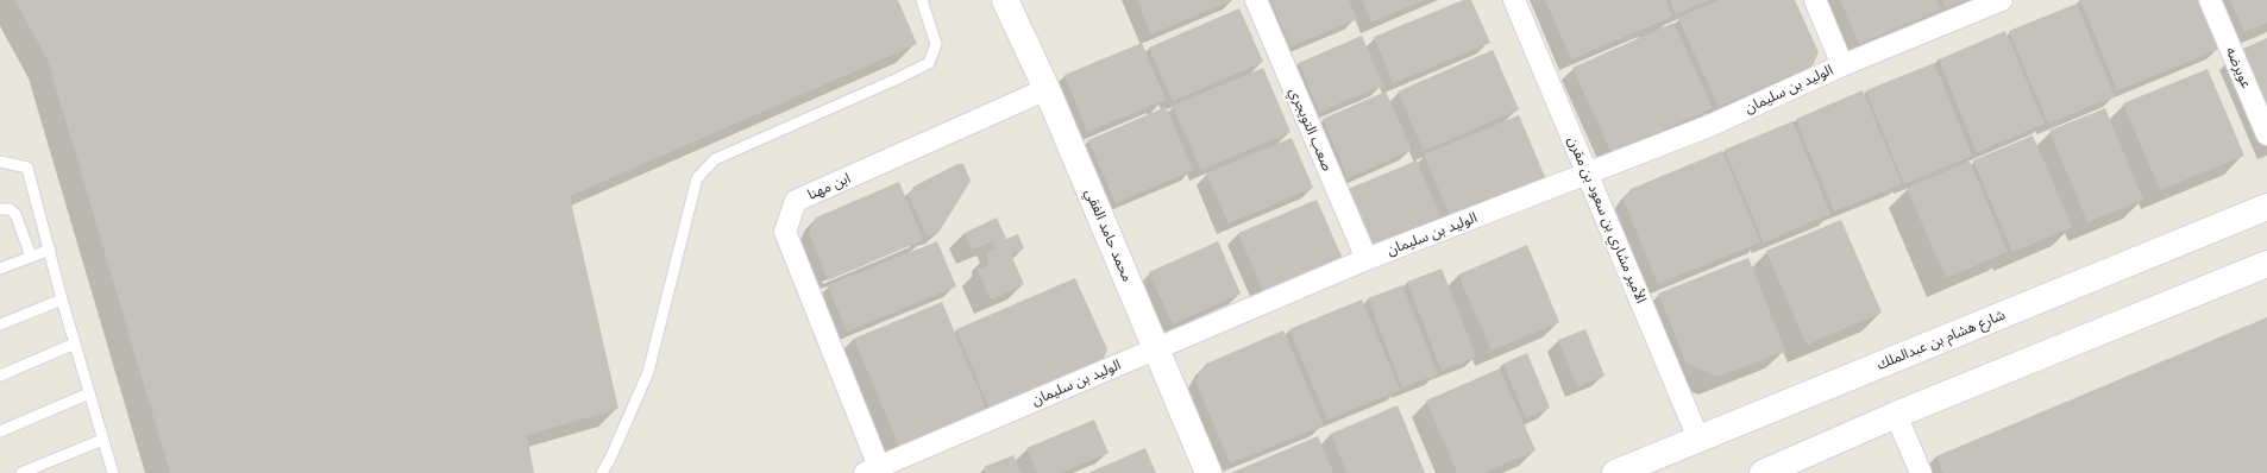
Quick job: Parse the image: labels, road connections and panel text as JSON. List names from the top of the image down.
{
  "streets": {
    "street": [
      "عويرضه",
      "الوليد بن سليمان",
      "صعب التويجري",
      "ابن مهنا",
      "الأمير مشاري بن سعود بن مقرن",
      "محمد حامد الفقي",
      "شارع هشام بن عبدالملك"
    ]
  },
  "crossings": [
    ["الوليد بن سليمان", "صعب التويجري"],
    ["الوليد بن سليمان", "ابن مهنا"],
    ["الوليد بن سليمان", "الأمير مشاري بن سعود بن مقرن"],
    ["الوليد بن سليمان", "محمد حامد الفقي"],
    ["ابن مهنا", "محمد حامد الفقي"],
    ["الأمير مشاري بن سعود بن مقرن", "شارع هشام بن عبدالملك"]
  ]
}
